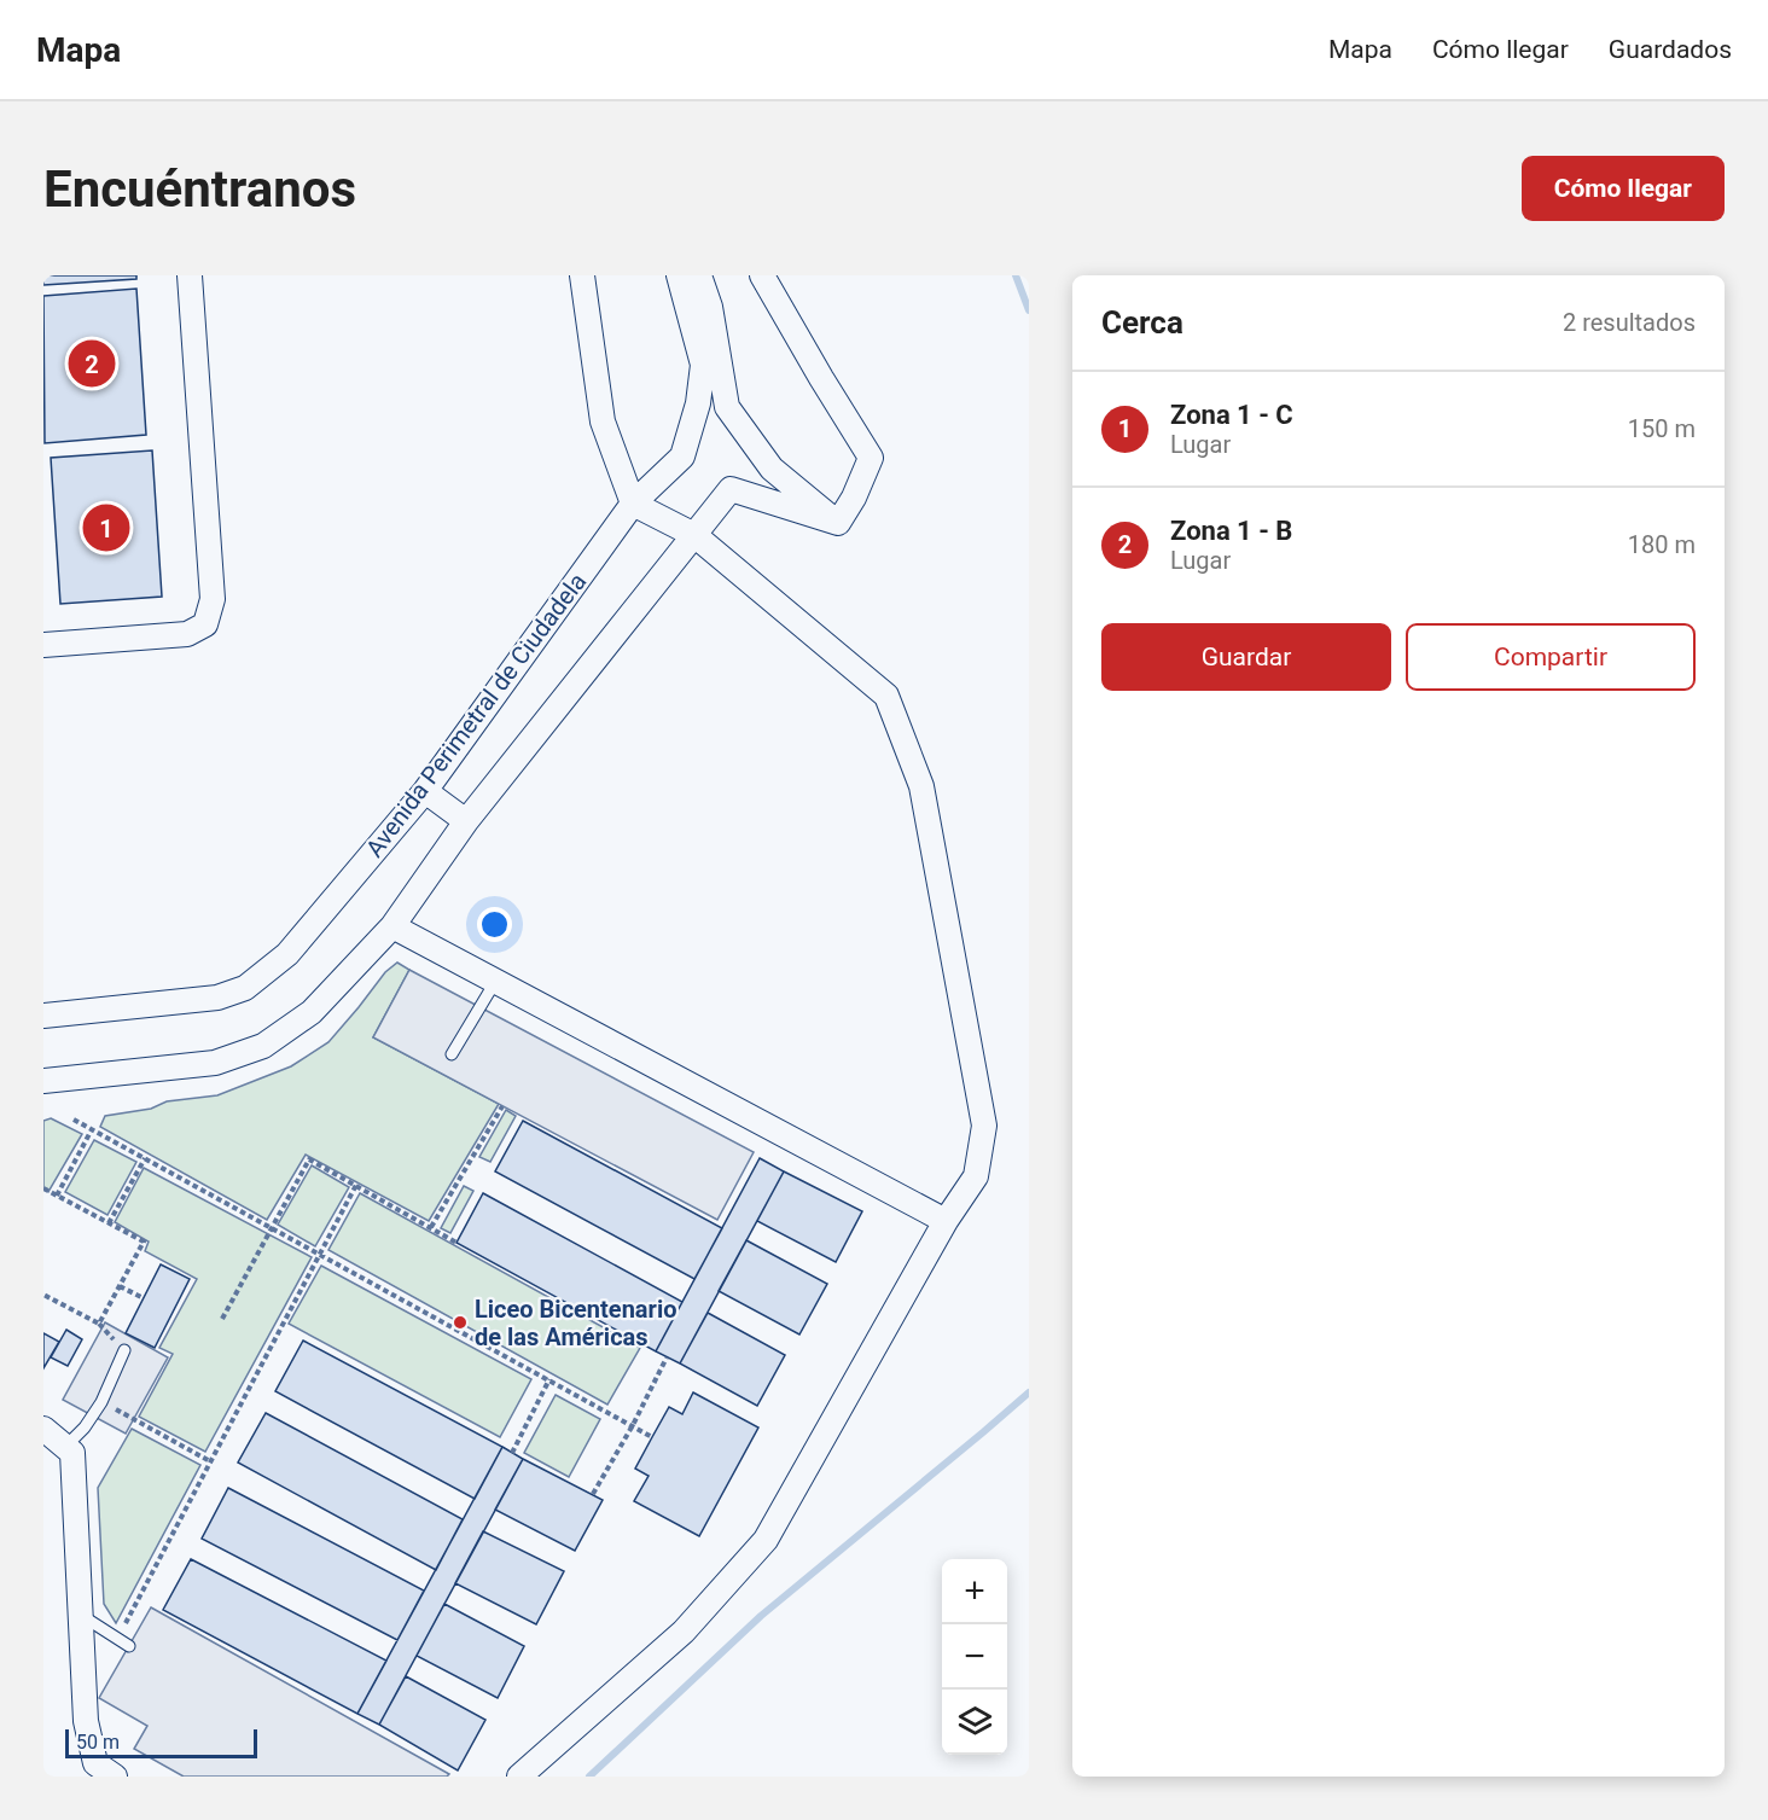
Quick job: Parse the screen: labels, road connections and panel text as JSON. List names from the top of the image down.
{
  "streets": {
    "street": ["Avenida Perimetral de Ciudadela"]
  },
  "places": ["Liceo Bicentenario de las Américas"],
  "scale_bar": "50 m",
  "page": {
    "header": "Mapa",
    "nav": ["Mapa", "Cómo llegar", "Guardados"],
    "buttons": [
      "Cómo llegar",
      ["Guardar", "Compartir"]
    ],
    "title": "Encuéntranos",
    "heading": ["Cerca", "2 resultados"],
    "pins": ["2", "1"],
    "list": [
      {
        "mark": "1",
        "name": "Zona 1 - C",
        "note": "Lugar",
        "value": "150 m"
      },
      {
        "mark": "2",
        "name": "Zona 1 - B",
        "note": "Lugar",
        "value": "180 m"
      }
    ],
    "map_buttons": ["+", "−"],
    "scale": "50 m"
  }
}
